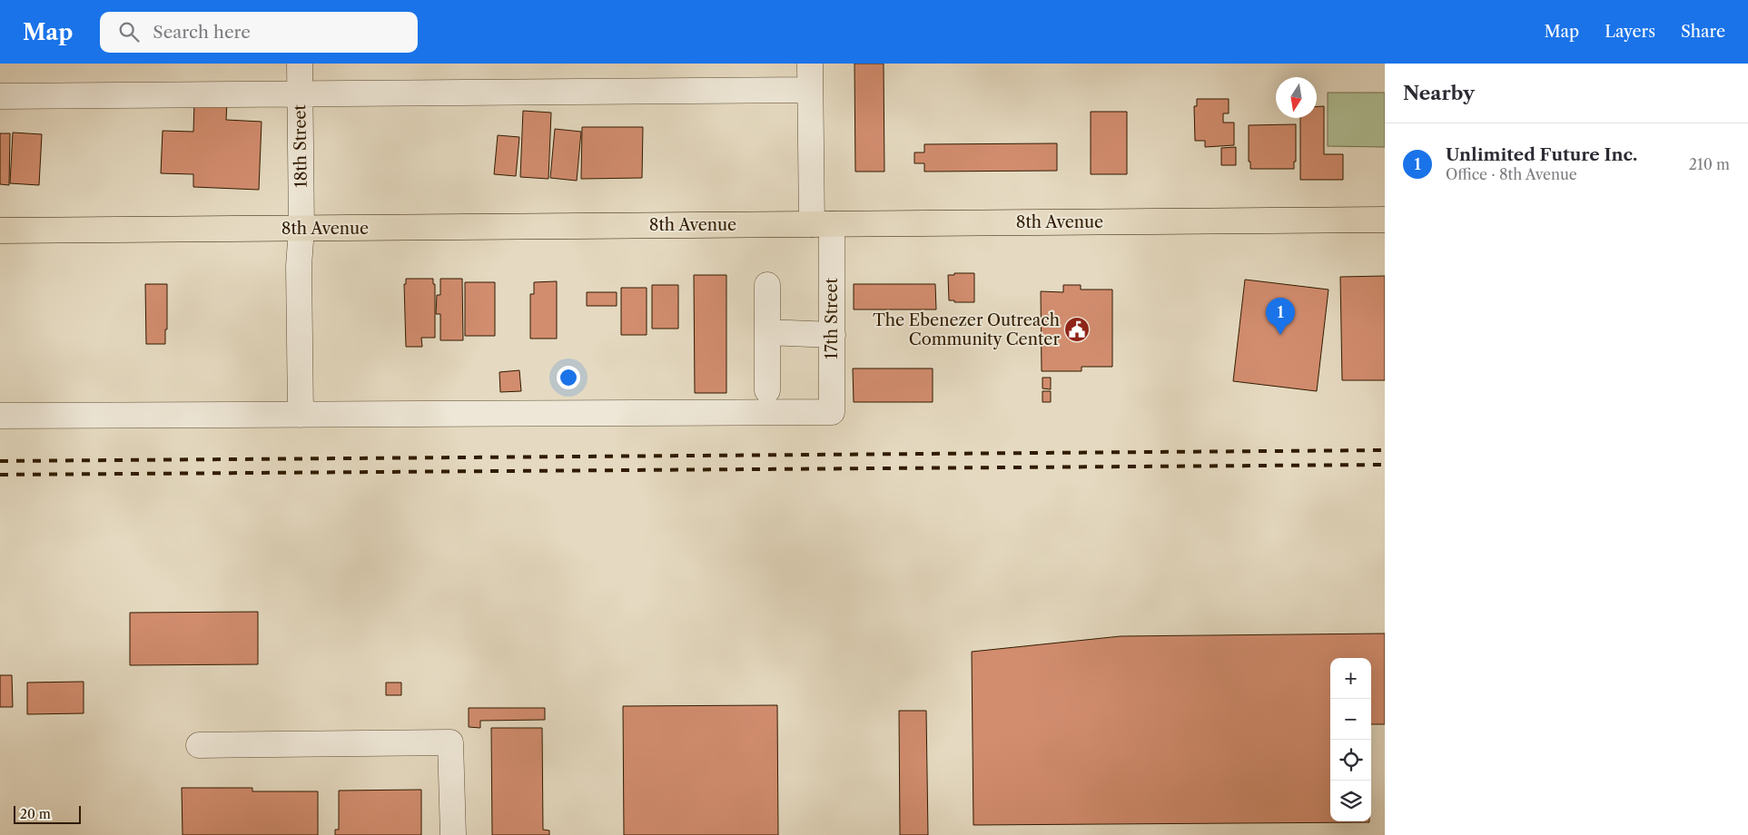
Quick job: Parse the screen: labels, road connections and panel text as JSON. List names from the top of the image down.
{
  "streets": {
    "main road": ["8th Avenue"],
    "street": ["18th Street", "17th Street"]
  },
  "crossings": [
    ["18th Street", "8th Avenue"],
    ["18th Street", "17th Street"],
    ["8th Avenue", "17th Street"]
  ],
  "places": {
    "public building": ["The Ebenezer Outreach Community Center"]
  },
  "scale_bar": "20 m",
  "north": "bottom",
  "page": {
    "header": "Map",
    "search": "Search here",
    "nav": ["Map", "Layers", "Share"],
    "heading": "Nearby",
    "list": [
      {
        "mark": "1",
        "name": "Unlimited Future Inc.",
        "note": "Office · 8th Avenue",
        "value": "210 m"
      }
    ],
    "pins": "1",
    "map_buttons": ["+", "−"],
    "scale": "20 m"
  }
}
